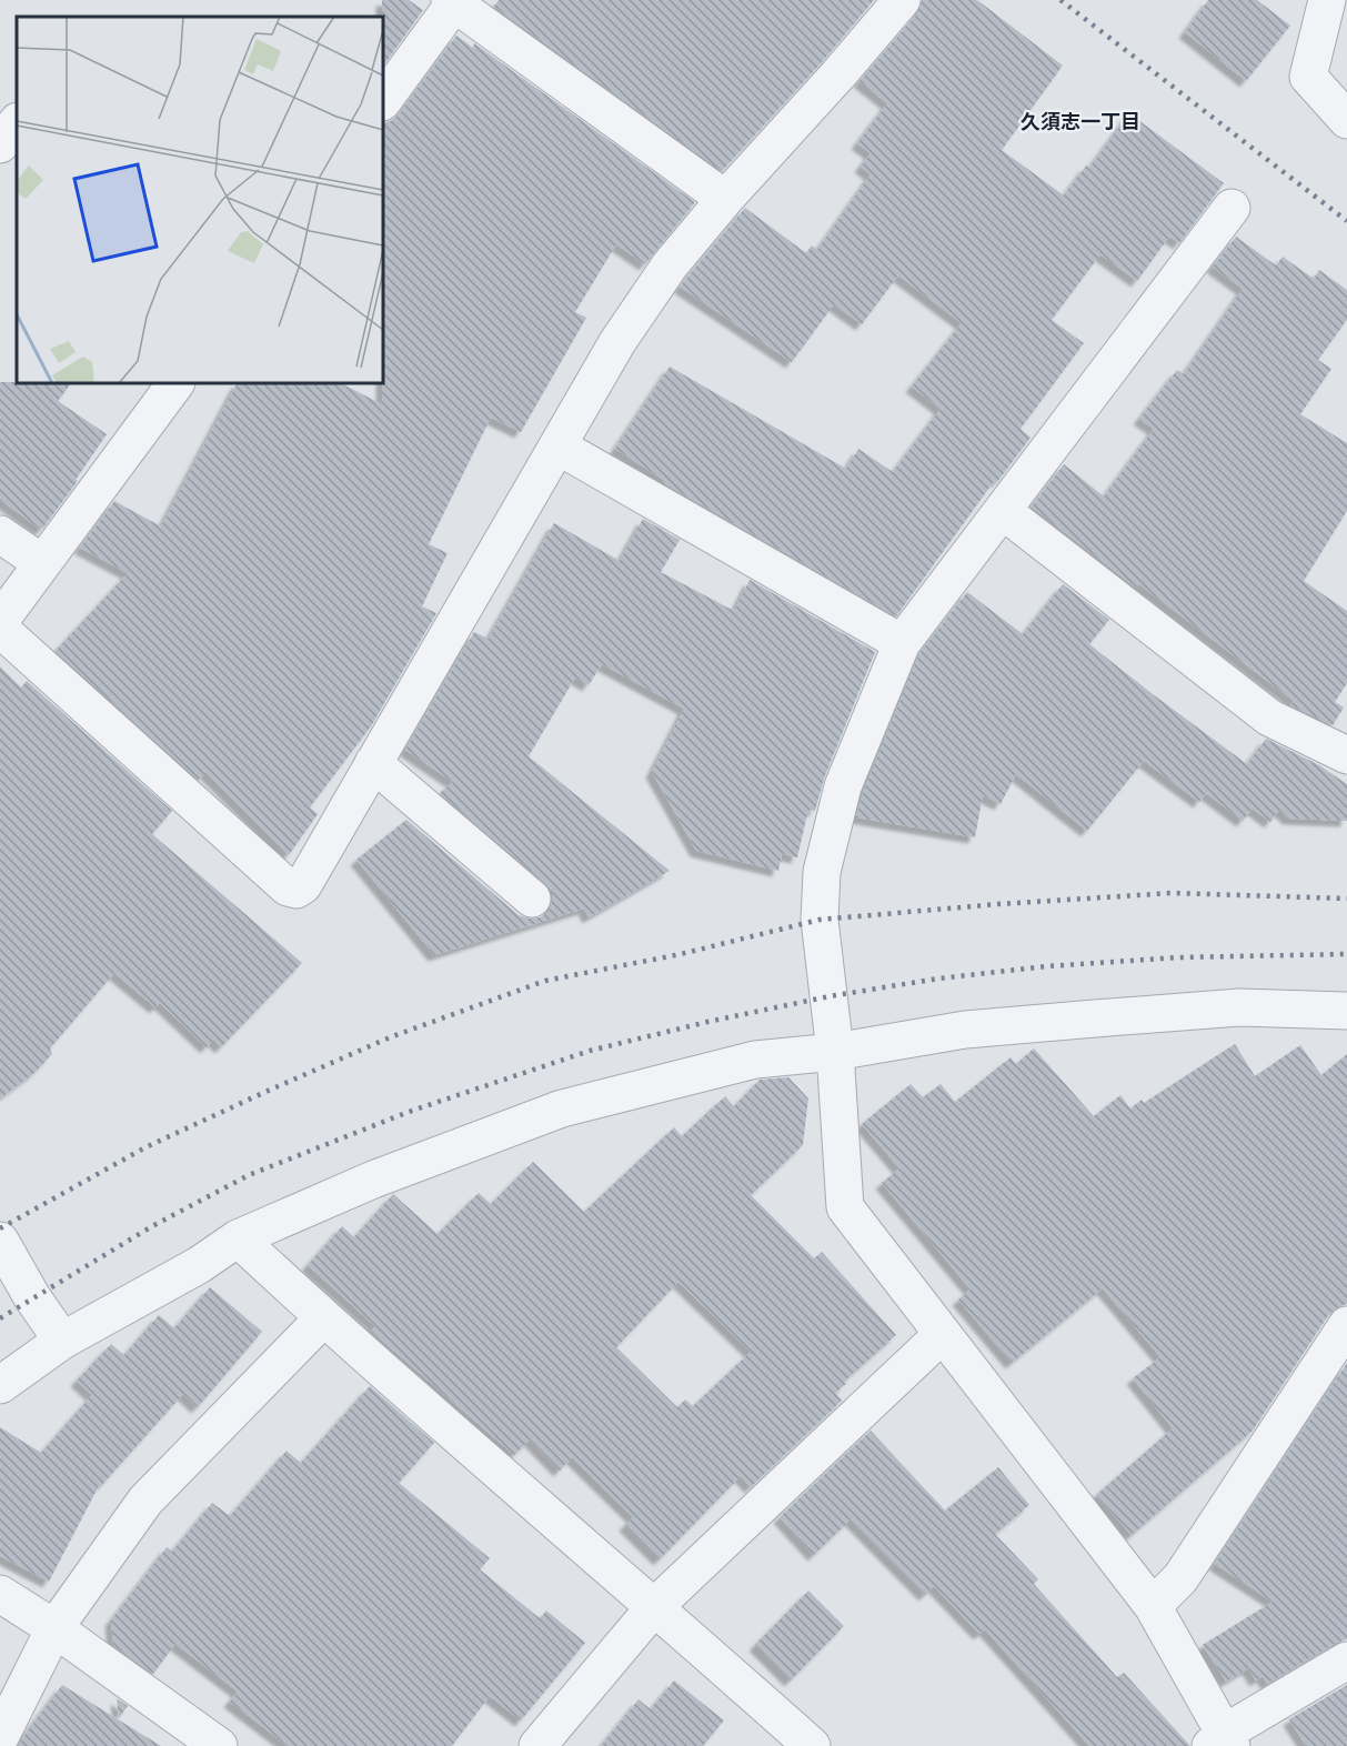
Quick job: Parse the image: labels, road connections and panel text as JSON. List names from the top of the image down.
{
  "districts": ["久須志一丁目"]
}
